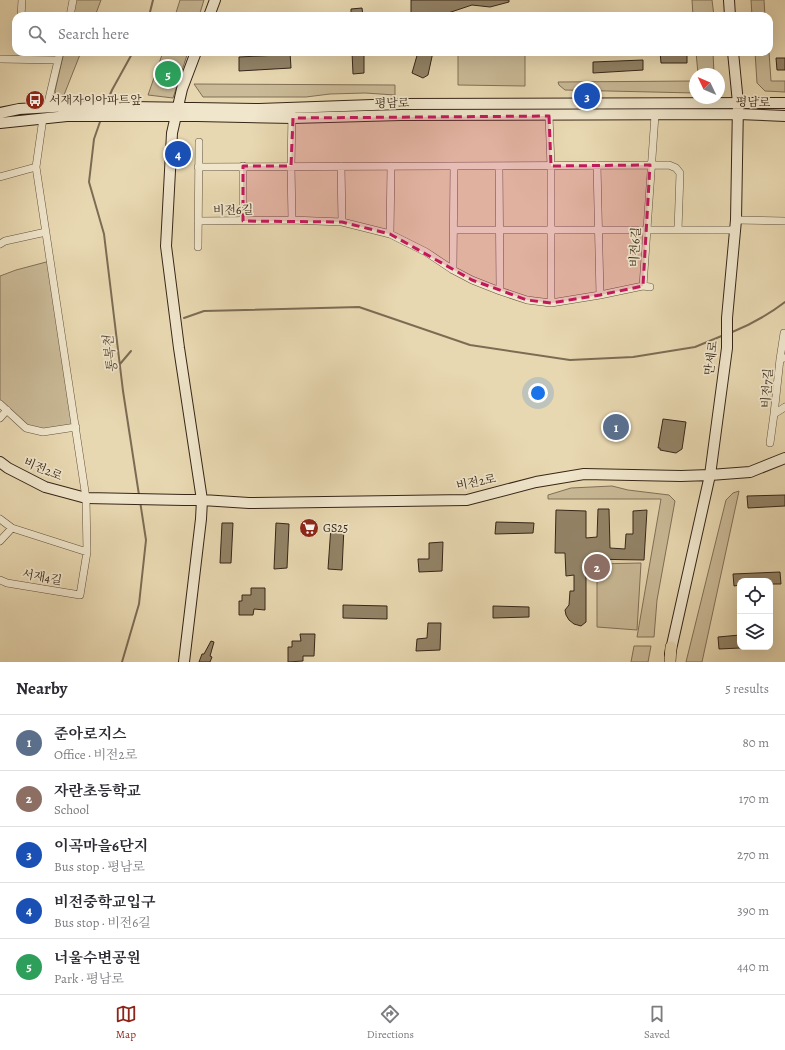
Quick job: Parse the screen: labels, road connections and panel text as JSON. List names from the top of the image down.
{
  "streets": {
    "street": [
      "평남로",
      "비전6길",
      "만세로",
      "비전7길",
      "비전2로",
      "서재4길"
    ]
  },
  "crossings": [
    ["평남로", "비전6길"],
    ["평남로", "만세로"],
    ["만세로", "비전2로"]
  ],
  "water": ["통복천"],
  "places": {
    "bus stop": ["서재자이아파트앞"],
    "supermarket": ["GS25"]
  },
  "north": "top left",
  "page": {
    "search": "Search here",
    "pins": [
      "5",
      "3",
      "4",
      "1",
      "2"
    ],
    "heading": ["Nearby", "5 results"],
    "list": [
      {
        "mark": "1",
        "name": "준아로지스",
        "note": "Office · 비전2로",
        "value": "80 m"
      },
      {
        "mark": "2",
        "name": "자란초등학교",
        "note": "School",
        "value": "170 m"
      },
      {
        "mark": "3",
        "name": "이곡마을6단지",
        "note": "Bus stop · 평남로",
        "value": "270 m"
      },
      {
        "mark": "4",
        "name": "비전중학교입구",
        "note": "Bus stop · 비전6길",
        "value": "390 m"
      },
      {
        "mark": "5",
        "name": "너울수변공원",
        "note": "Park · 평남로",
        "value": "440 m"
      }
    ],
    "nav": ["Map", "Directions", "Saved"]
  }
}
